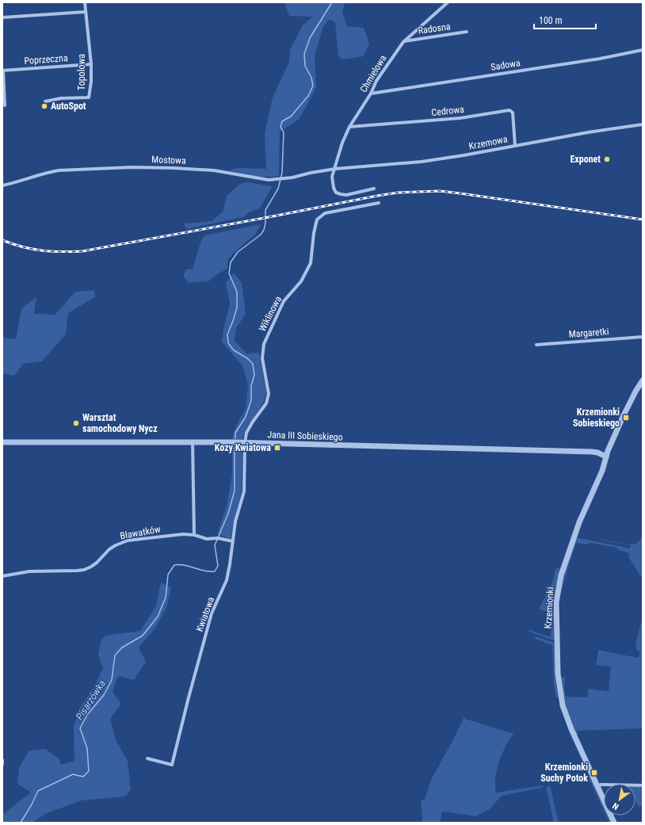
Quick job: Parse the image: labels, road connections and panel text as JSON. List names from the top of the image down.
{
  "streets": {
    "street": [
      "Radosna",
      "Poprzeczna",
      "Sadowa",
      "Topolowa",
      "Chmielowa",
      "Cedrowa",
      "Krzemowa",
      "Mostowa",
      "Wiklinowa",
      "Margaretki",
      "Jana III Sobieskiego",
      "Bławatków",
      "Krzemionki",
      "Kwiatowa"
    ]
  },
  "crossings": [
    ["Radosna", "Chmielowa"],
    ["Poprzeczna", "Topolowa"],
    ["Sadowa", "Chmielowa"],
    ["Chmielowa", "Cedrowa"],
    ["Chmielowa", "Krzemowa"],
    ["Chmielowa", "Mostowa"],
    ["Cedrowa", "Krzemowa"],
    ["Krzemowa", "Mostowa"],
    ["Wiklinowa", "Jana III Sobieskiego"],
    ["Wiklinowa", "Kwiatowa"],
    ["Jana III Sobieskiego", "Krzemionki"],
    ["Jana III Sobieskiego", "Kwiatowa"],
    ["Bławatków", "Kwiatowa"]
  ],
  "water": ["Pisarzówka"],
  "places": {
    "other": ["AutoSpot", "Exponet", "Warsztat samochodowy Nycz"],
    "transit": ["Krzemionki Sobieskiego", "Kozy Kwiatowa", "Krzemionki Suchy Potok"]
  },
  "scale_bar": "100 m",
  "north": "bottom left"
}
